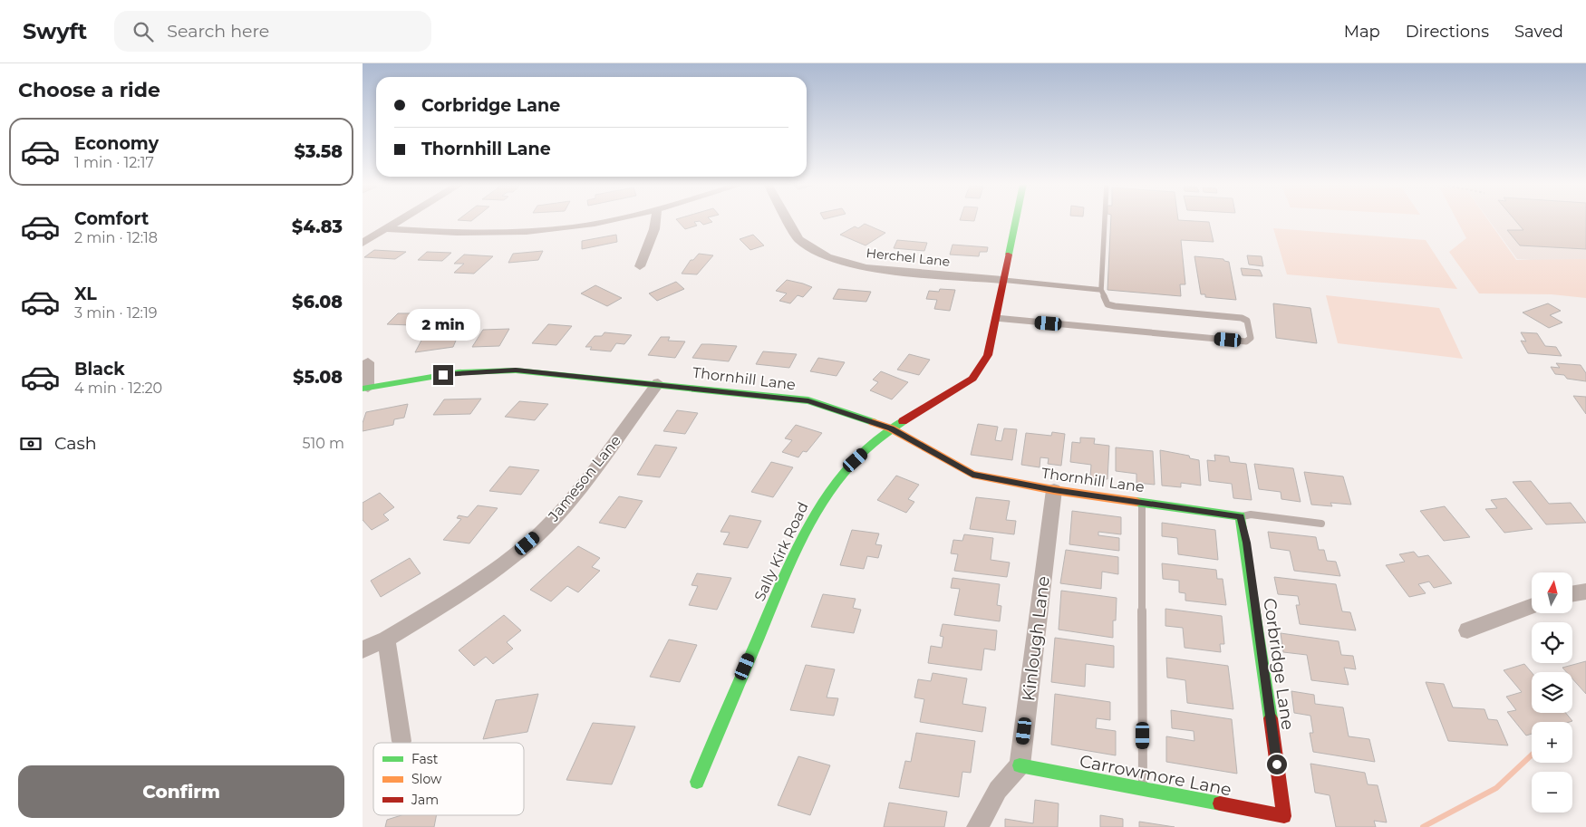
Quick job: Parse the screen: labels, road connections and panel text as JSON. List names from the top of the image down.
{
  "streets": {
    "street": [
      "Herchel Lane",
      "Thornhill Lane",
      "Jameson Lane",
      "Sally Kirk Road",
      "Kinlough Lane",
      "Corbridge Lane",
      "Carrowmore Lane"
    ]
  },
  "crossings": [
    ["Herchel Lane", "Sally Kirk Road"],
    ["Thornhill Lane", "Jameson Lane"],
    ["Thornhill Lane", "Sally Kirk Road"],
    ["Thornhill Lane", "Kinlough Lane"],
    ["Thornhill Lane", "Corbridge Lane"],
    ["Kinlough Lane", "Carrowmore Lane"],
    ["Corbridge Lane", "Carrowmore Lane"]
  ],
  "legend": ["Fast", "Slow", "Jam"],
  "north": "top",
  "page": {
    "header": "Swyft",
    "search": "Search here",
    "nav": ["Map", "Directions", "Saved"],
    "heading": "Choose a ride",
    "banner": ["Corbridge Lane", "Thornhill Lane"],
    "list": [
      {
        "name": "Economy",
        "note": "1 min · 12:17",
        "value": "$3.58"
      },
      {
        "name": "Comfort",
        "note": "2 min · 12:18",
        "value": "$4.83"
      },
      {
        "name": "XL",
        "note": "3 min · 12:19",
        "value": "$6.08"
      },
      {
        "name": "Black",
        "note": "4 min · 12:20",
        "value": "$5.08"
      }
    ],
    "bubble": "2 min",
    "pay": ["Cash", "510 m"],
    "map_buttons": ["+", "−"],
    "buttons": "Confirm"
  }
}
